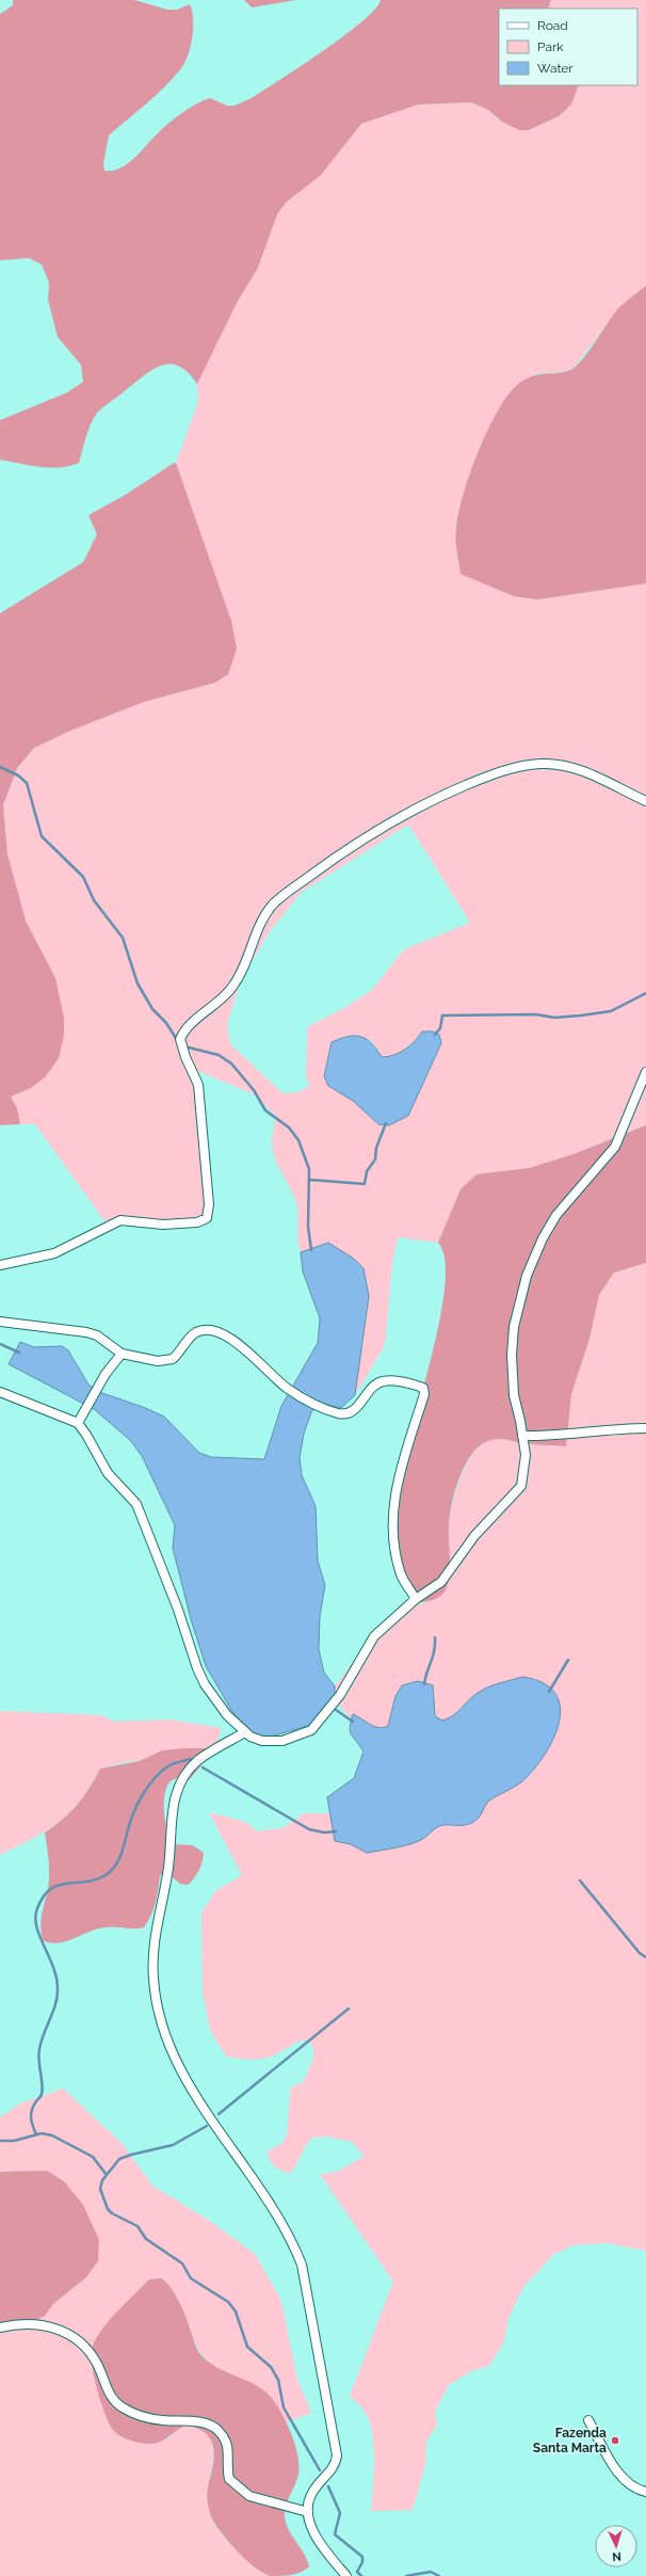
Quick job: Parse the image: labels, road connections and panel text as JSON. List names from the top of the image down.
{
  "places": ["Fazenda Santa Marta"],
  "legend": ["Road", "Park", "Water"],
  "north": "bottom"
}
